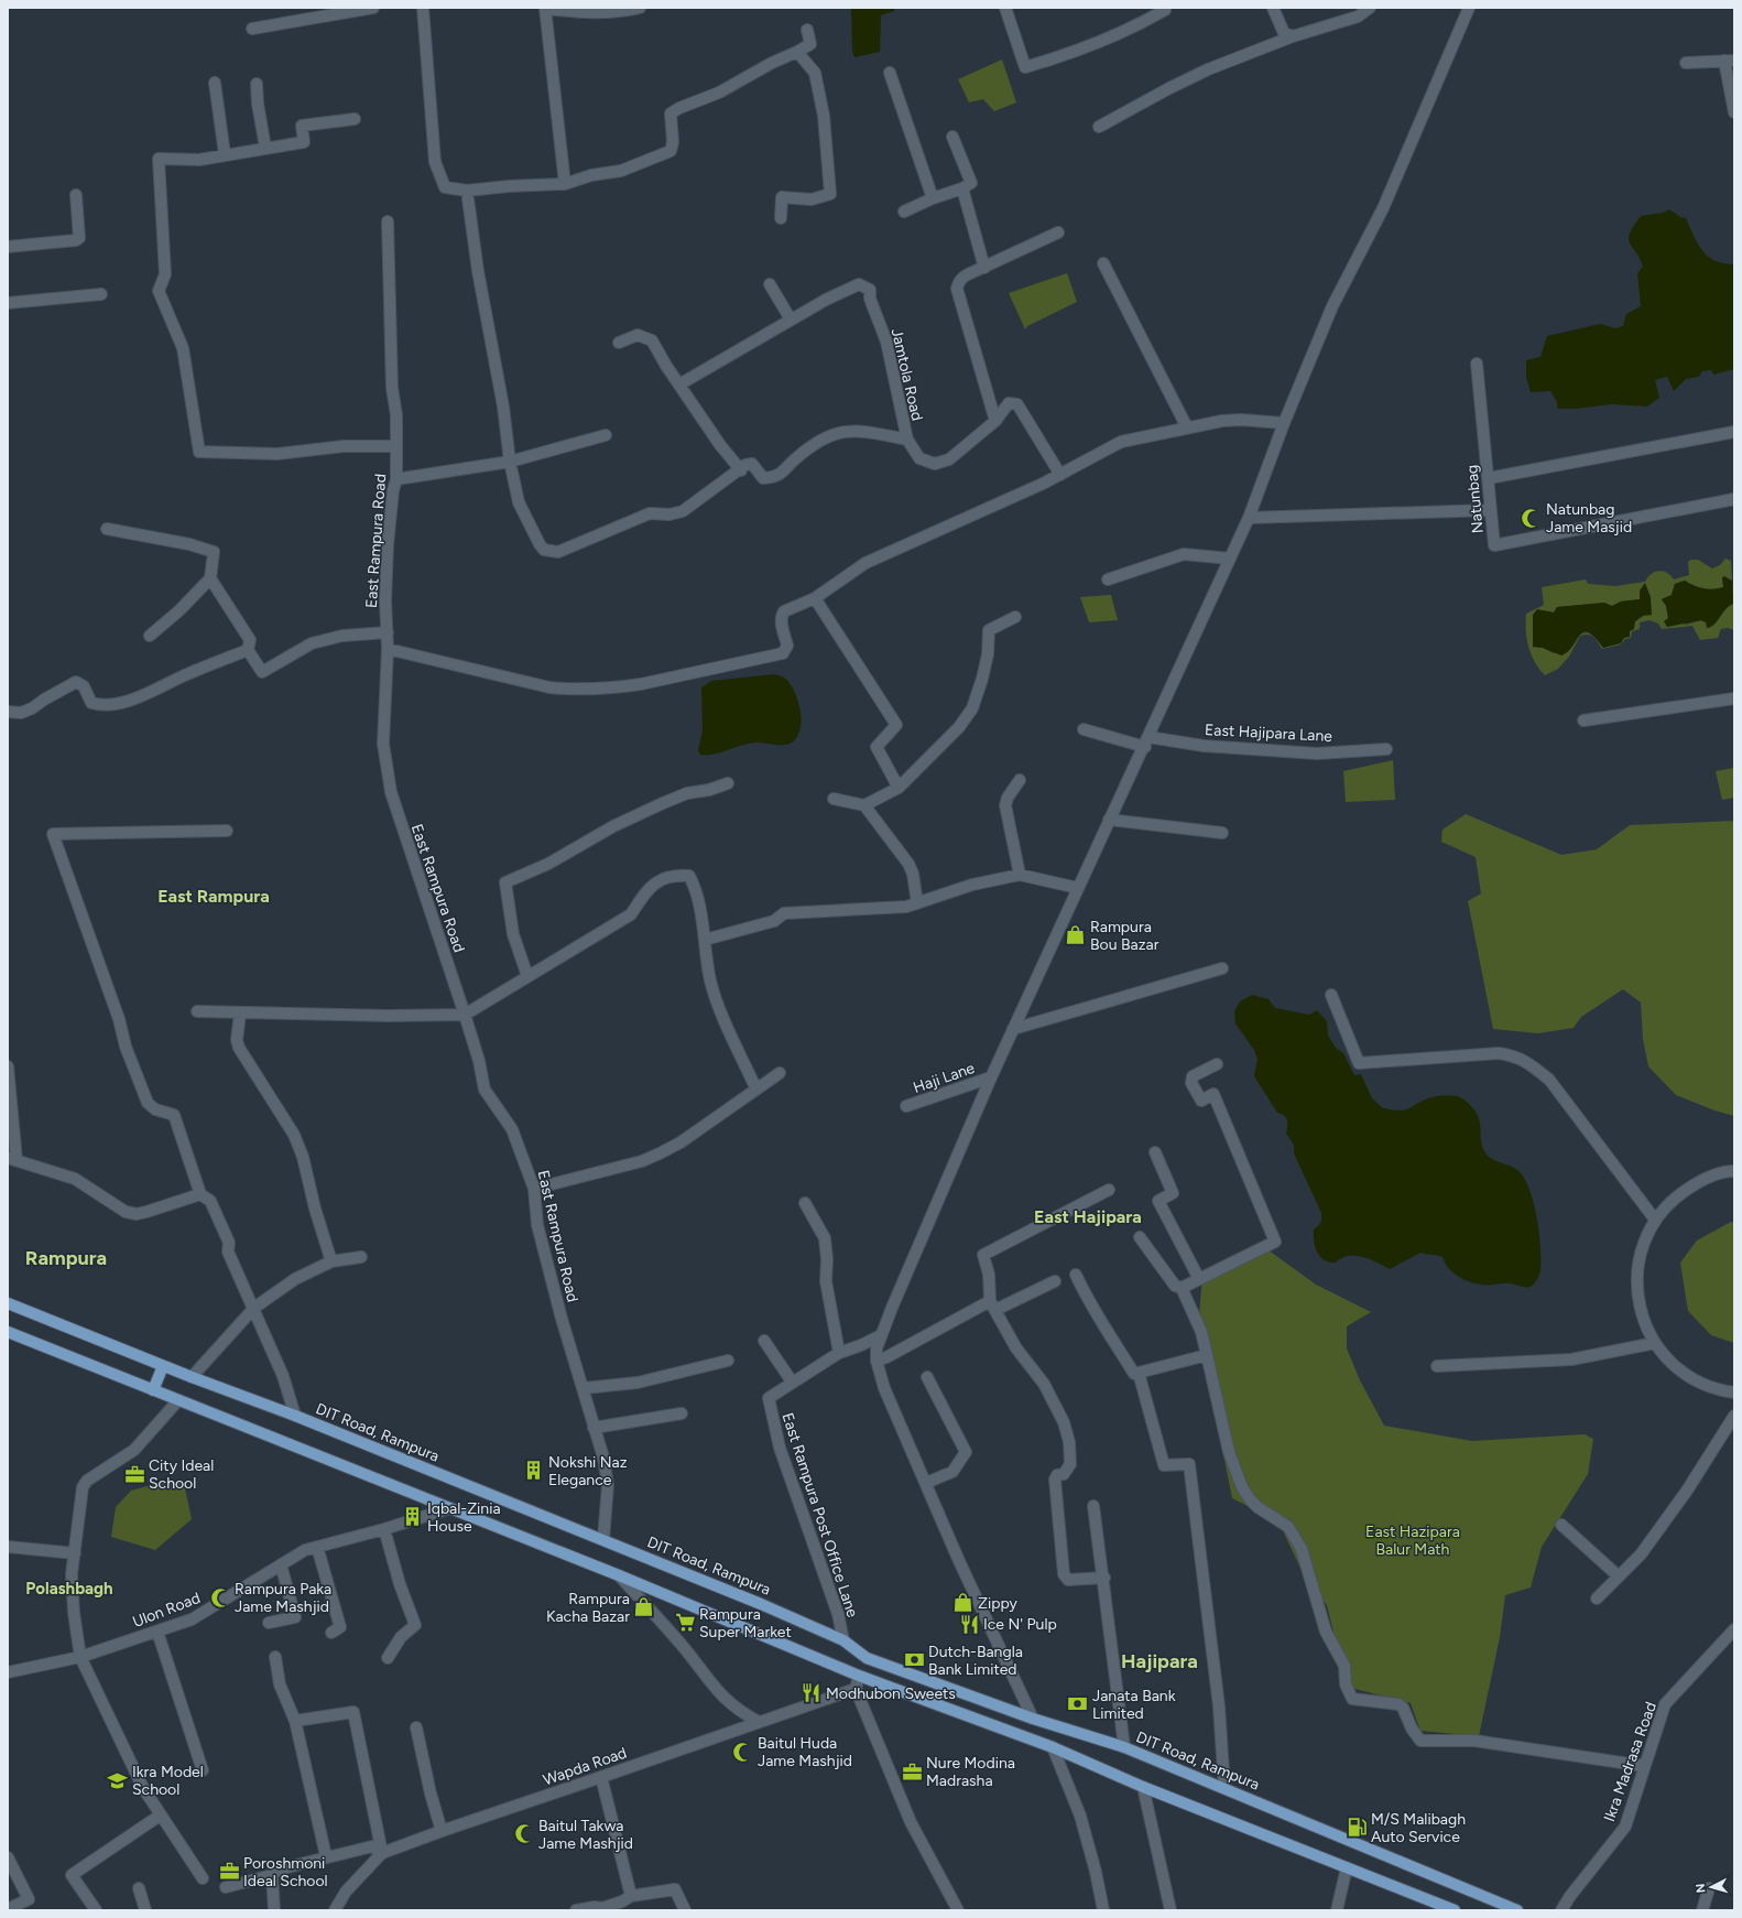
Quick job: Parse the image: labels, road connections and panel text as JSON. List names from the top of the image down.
{
  "streets": {
    "main road": ["DIT Road, Rampura"],
    "street": [
      "Jamtola Road",
      "Natunbag",
      "East Rampura Road",
      "East Hajipara Lane",
      "Haji Lane",
      "East Rampura Post Office Lane",
      "Ulon Road",
      "Ikra Madrasa Road",
      "Wapda Road"
    ]
  },
  "crossings": [
    ["East Rampura Road", "DIT Road, Rampura"],
    ["DIT Road, Rampura", "East Rampura Post Office Lane"]
  ],
  "districts": [
    "East Rampura",
    "East Hajipara",
    "Rampura",
    "Polashbagh",
    "Hajipara"
  ],
  "parks": ["East Hazipara Balur Math"],
  "places": {
    "mosque": [
      "Natunbag Jame Masjid",
      "Rampura Paka Jame Mashjid",
      "Baitul Huda Jame Mashjid",
      "Baitul Takwa Jame Mashjid"
    ],
    "shop": ["Rampura Bou Bazar", "Zippy", "Rampura Kacha Bazar"],
    "building": ["Nokshi Naz Elegance", "Iqbal-Zinia House"],
    "office": ["City Ideal School", "Nure Modina Madrasha", "Poroshmoni Ideal School"],
    "supermarket": ["Rampura Super Market"],
    "restaurant": ["Ice N' Pulp", "Modhubon Sweets"],
    "bank": ["Dutch-Bangla Bank Limited", "Janata Bank Limited"],
    "school or university": ["Ikra Model School"],
    "fuel station": ["M/S Malibagh Auto Service"]
  },
  "north": "left"
}
